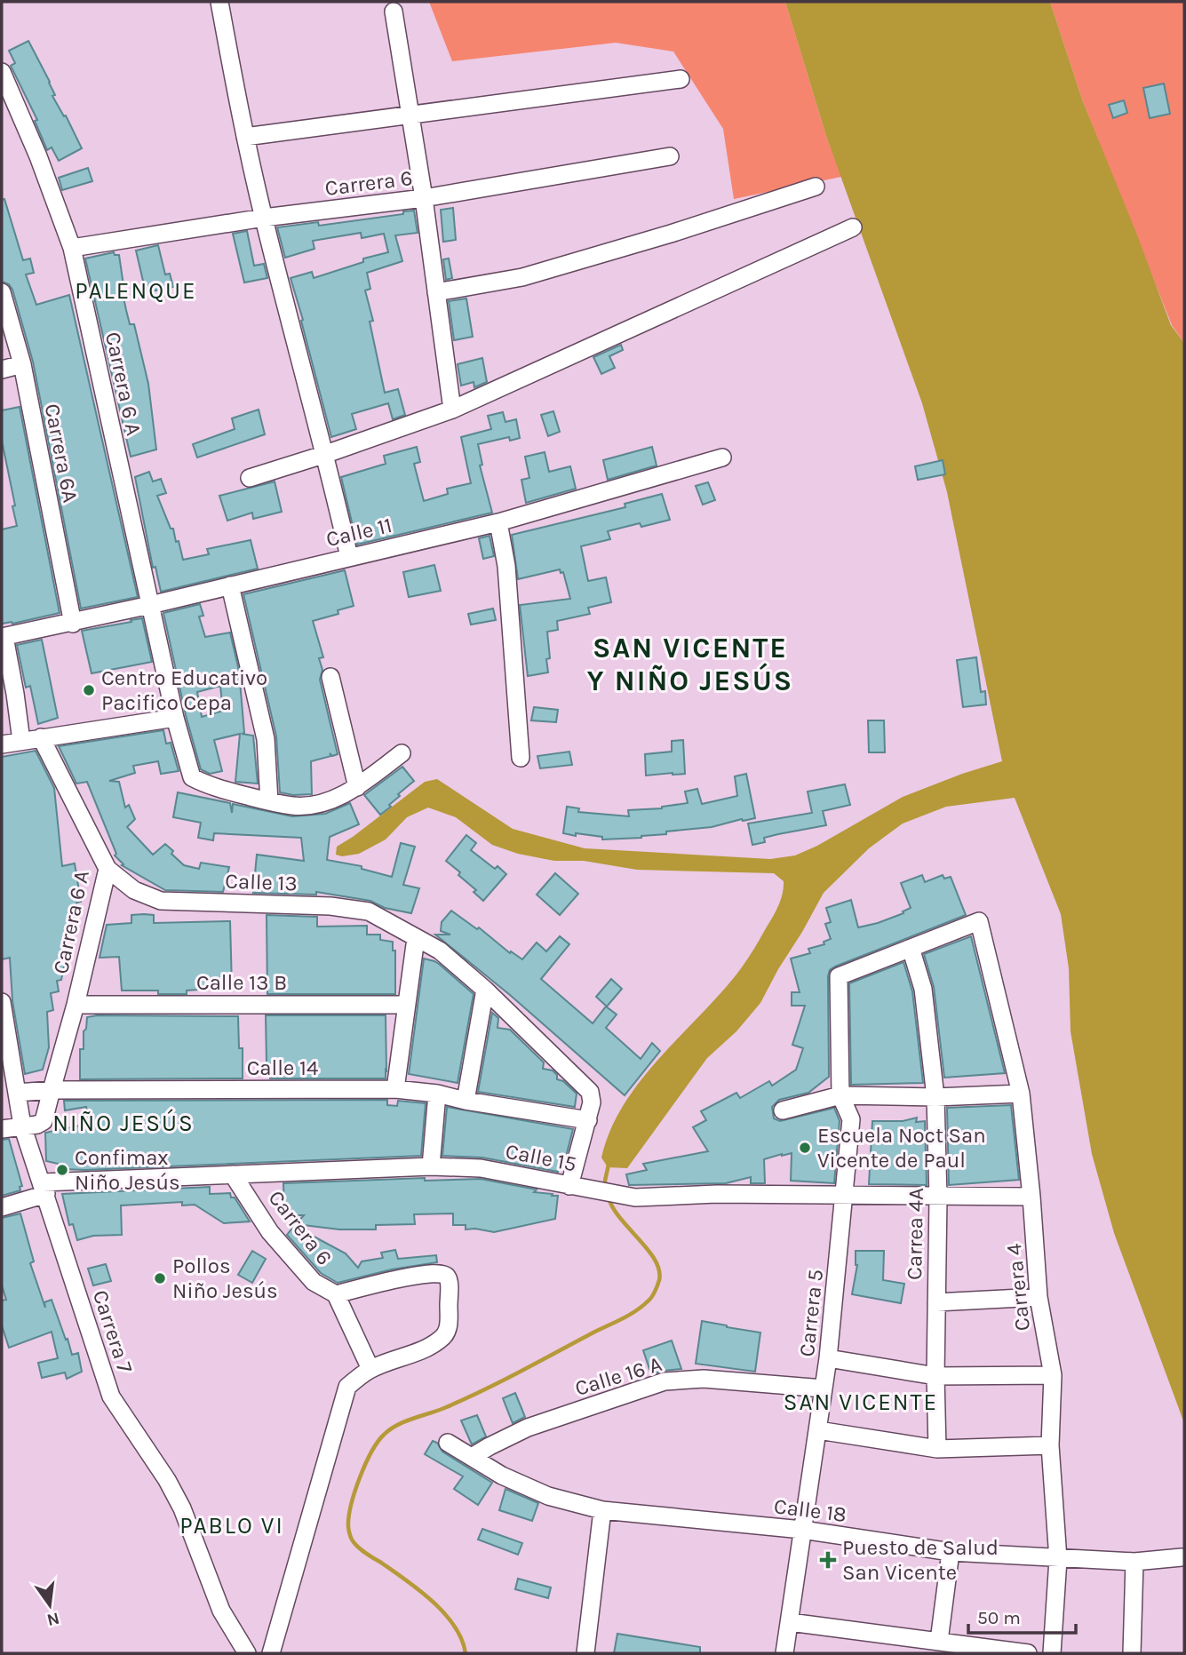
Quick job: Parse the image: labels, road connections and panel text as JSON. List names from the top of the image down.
{
  "streets": {
    "street": [
      "Carrera 6",
      "Carrera 6 A",
      "Carrera 6A",
      "Calle 11",
      "Calle 13",
      "Calle 13 B",
      "Calle 14",
      "Calle 15",
      "Carrea 4A",
      "Carrera 4",
      "Carrera 5",
      "Carrera 7",
      "Calle 16 A",
      "Calle 18"
    ]
  },
  "crossings": [
    ["Carrera 6", "Carrera 6 A"],
    ["Carrera 6", "Calle 15"],
    ["Carrera 6 A", "Calle 11"],
    ["Carrera 6 A", "Calle 13"],
    ["Carrera 6 A", "Calle 13 B"],
    ["Carrera 6 A", "Calle 14"],
    ["Carrera 6A", "Calle 11"],
    ["Calle 13", "Calle 14"],
    ["Calle 14", "Carrera 7"],
    ["Calle 15", "Carrea 4A"],
    ["Calle 15", "Carrera 4"],
    ["Calle 15", "Carrera 5"],
    ["Calle 15", "Carrera 7"],
    ["Carrea 4A", "Carrera 4"],
    ["Carrea 4A", "Carrera 5"],
    ["Carrera 4", "Carrera 5"],
    ["Carrera 4", "Calle 18"],
    ["Carrera 5", "Calle 16 A"],
    ["Carrera 5", "Calle 18"],
    ["Calle 16 A", "Calle 18"]
  ],
  "districts": [
    "PALENQUE",
    "SAN VICENTE Y NIÑO JESÚS",
    "NIÑO JESÚS",
    "SAN VICENTE",
    "PABLO VI"
  ],
  "places": {
    "other": [
      "Centro Educativo Pacifico Cepa",
      "Escuela Noct San Vicente de Paul",
      "Confimax Niño Jesús",
      "Pollos Niño Jesús"
    ],
    "health": ["Puesto de Salud San Vicente"]
  },
  "scale_bar": "50 m",
  "north": "bottom"
}
